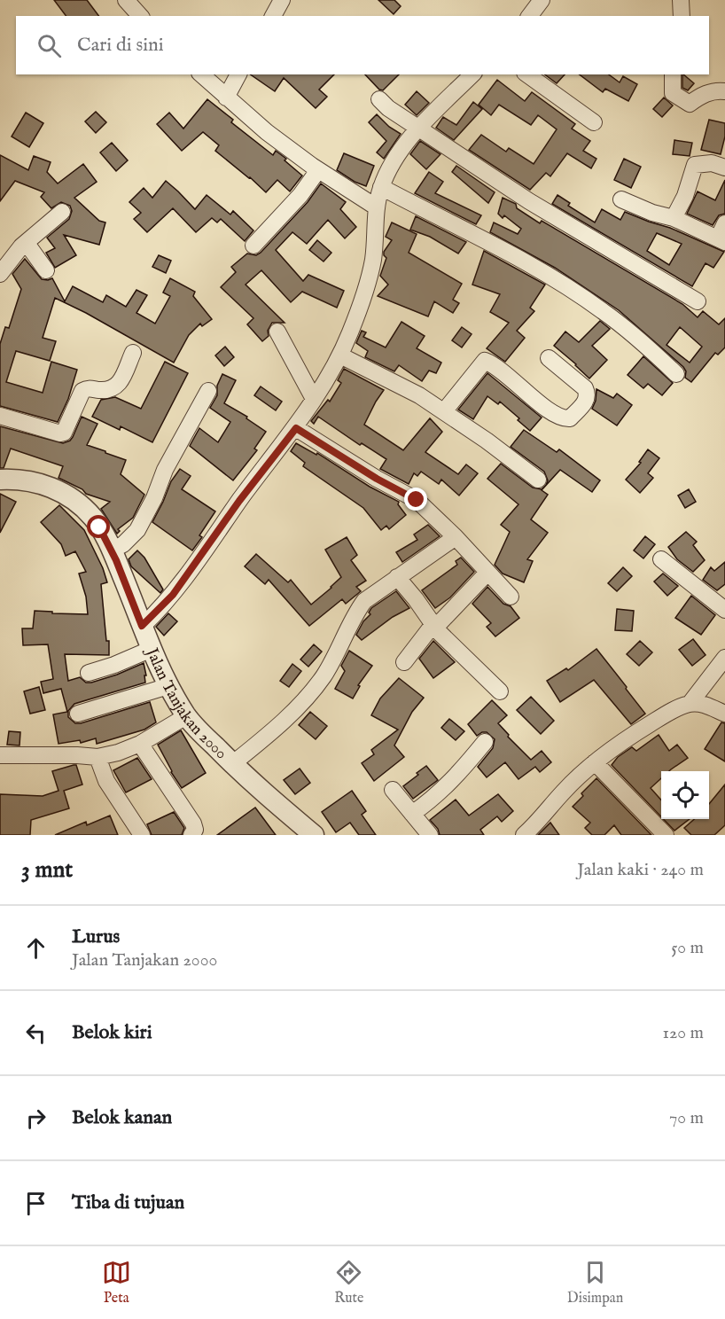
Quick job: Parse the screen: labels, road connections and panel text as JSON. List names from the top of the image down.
{
  "streets": {
    "street": ["Jalan Tanjakan 2000"]
  },
  "page": {
    "search": "Cari di sini",
    "heading": ["3 mnt", "Jalan kaki · 240 m"],
    "list": [
      ["Lurus", "Jalan Tanjakan 2000", "50 m"],
      ["Belok kiri", "120 m"],
      ["Belok kanan", "70 m"],
      "Tiba di tujuan"
    ],
    "nav": ["Peta", "Rute", "Disimpan"]
  }
}
